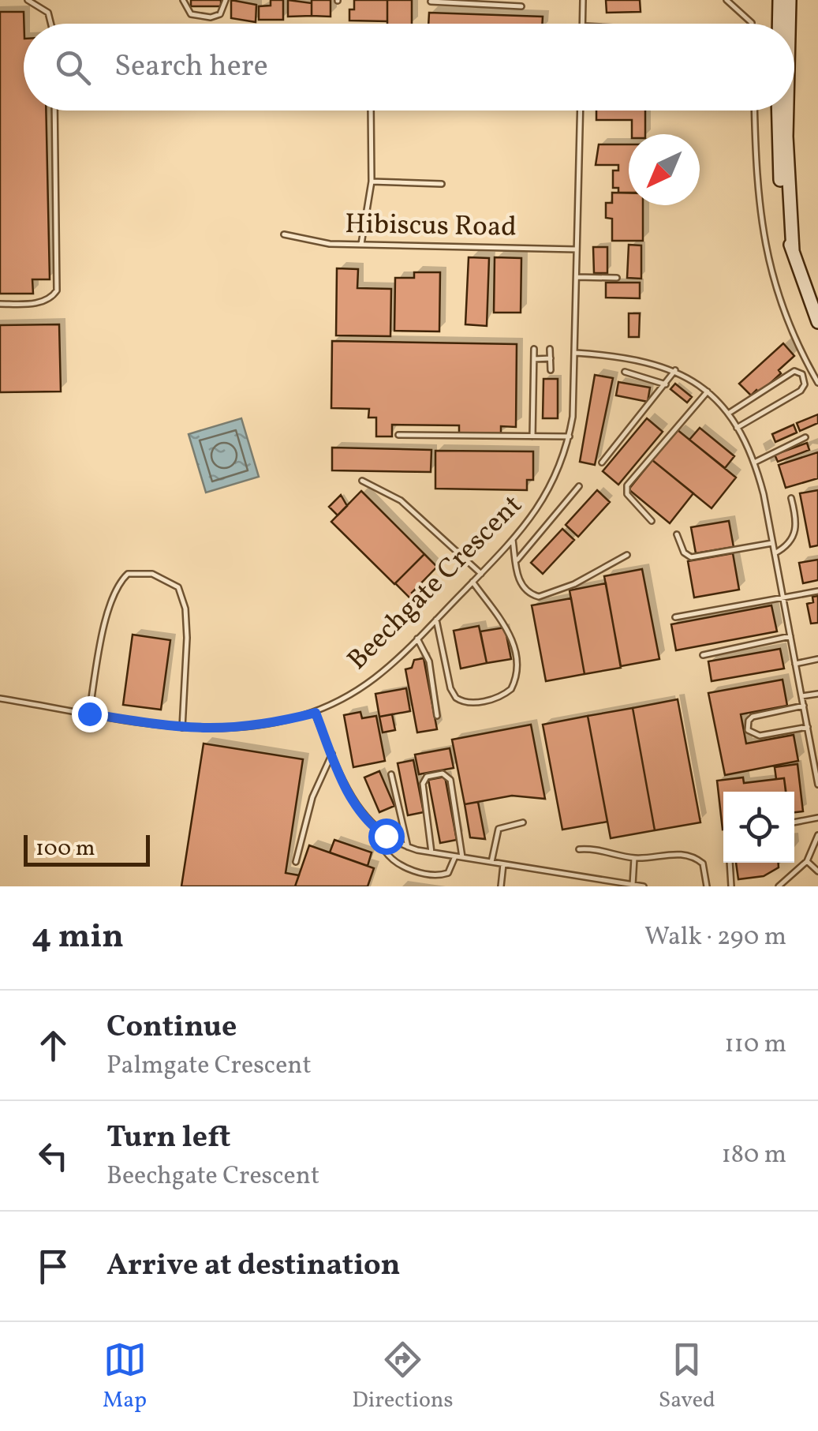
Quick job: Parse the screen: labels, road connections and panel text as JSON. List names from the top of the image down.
{
  "streets": {
    "lane": ["Hibiscus Road", "Beechgate Crescent"]
  },
  "crossings": [
    ["Hibiscus Road", "Beechgate Crescent"]
  ],
  "scale_bar": "100 m",
  "north": "bottom left",
  "page": {
    "search": "Search here",
    "scale": "100 m",
    "heading": ["4 min", "Walk · 290 m"],
    "list": [
      ["Continue", "Palmgate Crescent", "110 m"],
      ["Turn left", "Beechgate Crescent", "180 m"],
      "Arrive at destination"
    ],
    "nav": ["Map", "Directions", "Saved"]
  }
}
